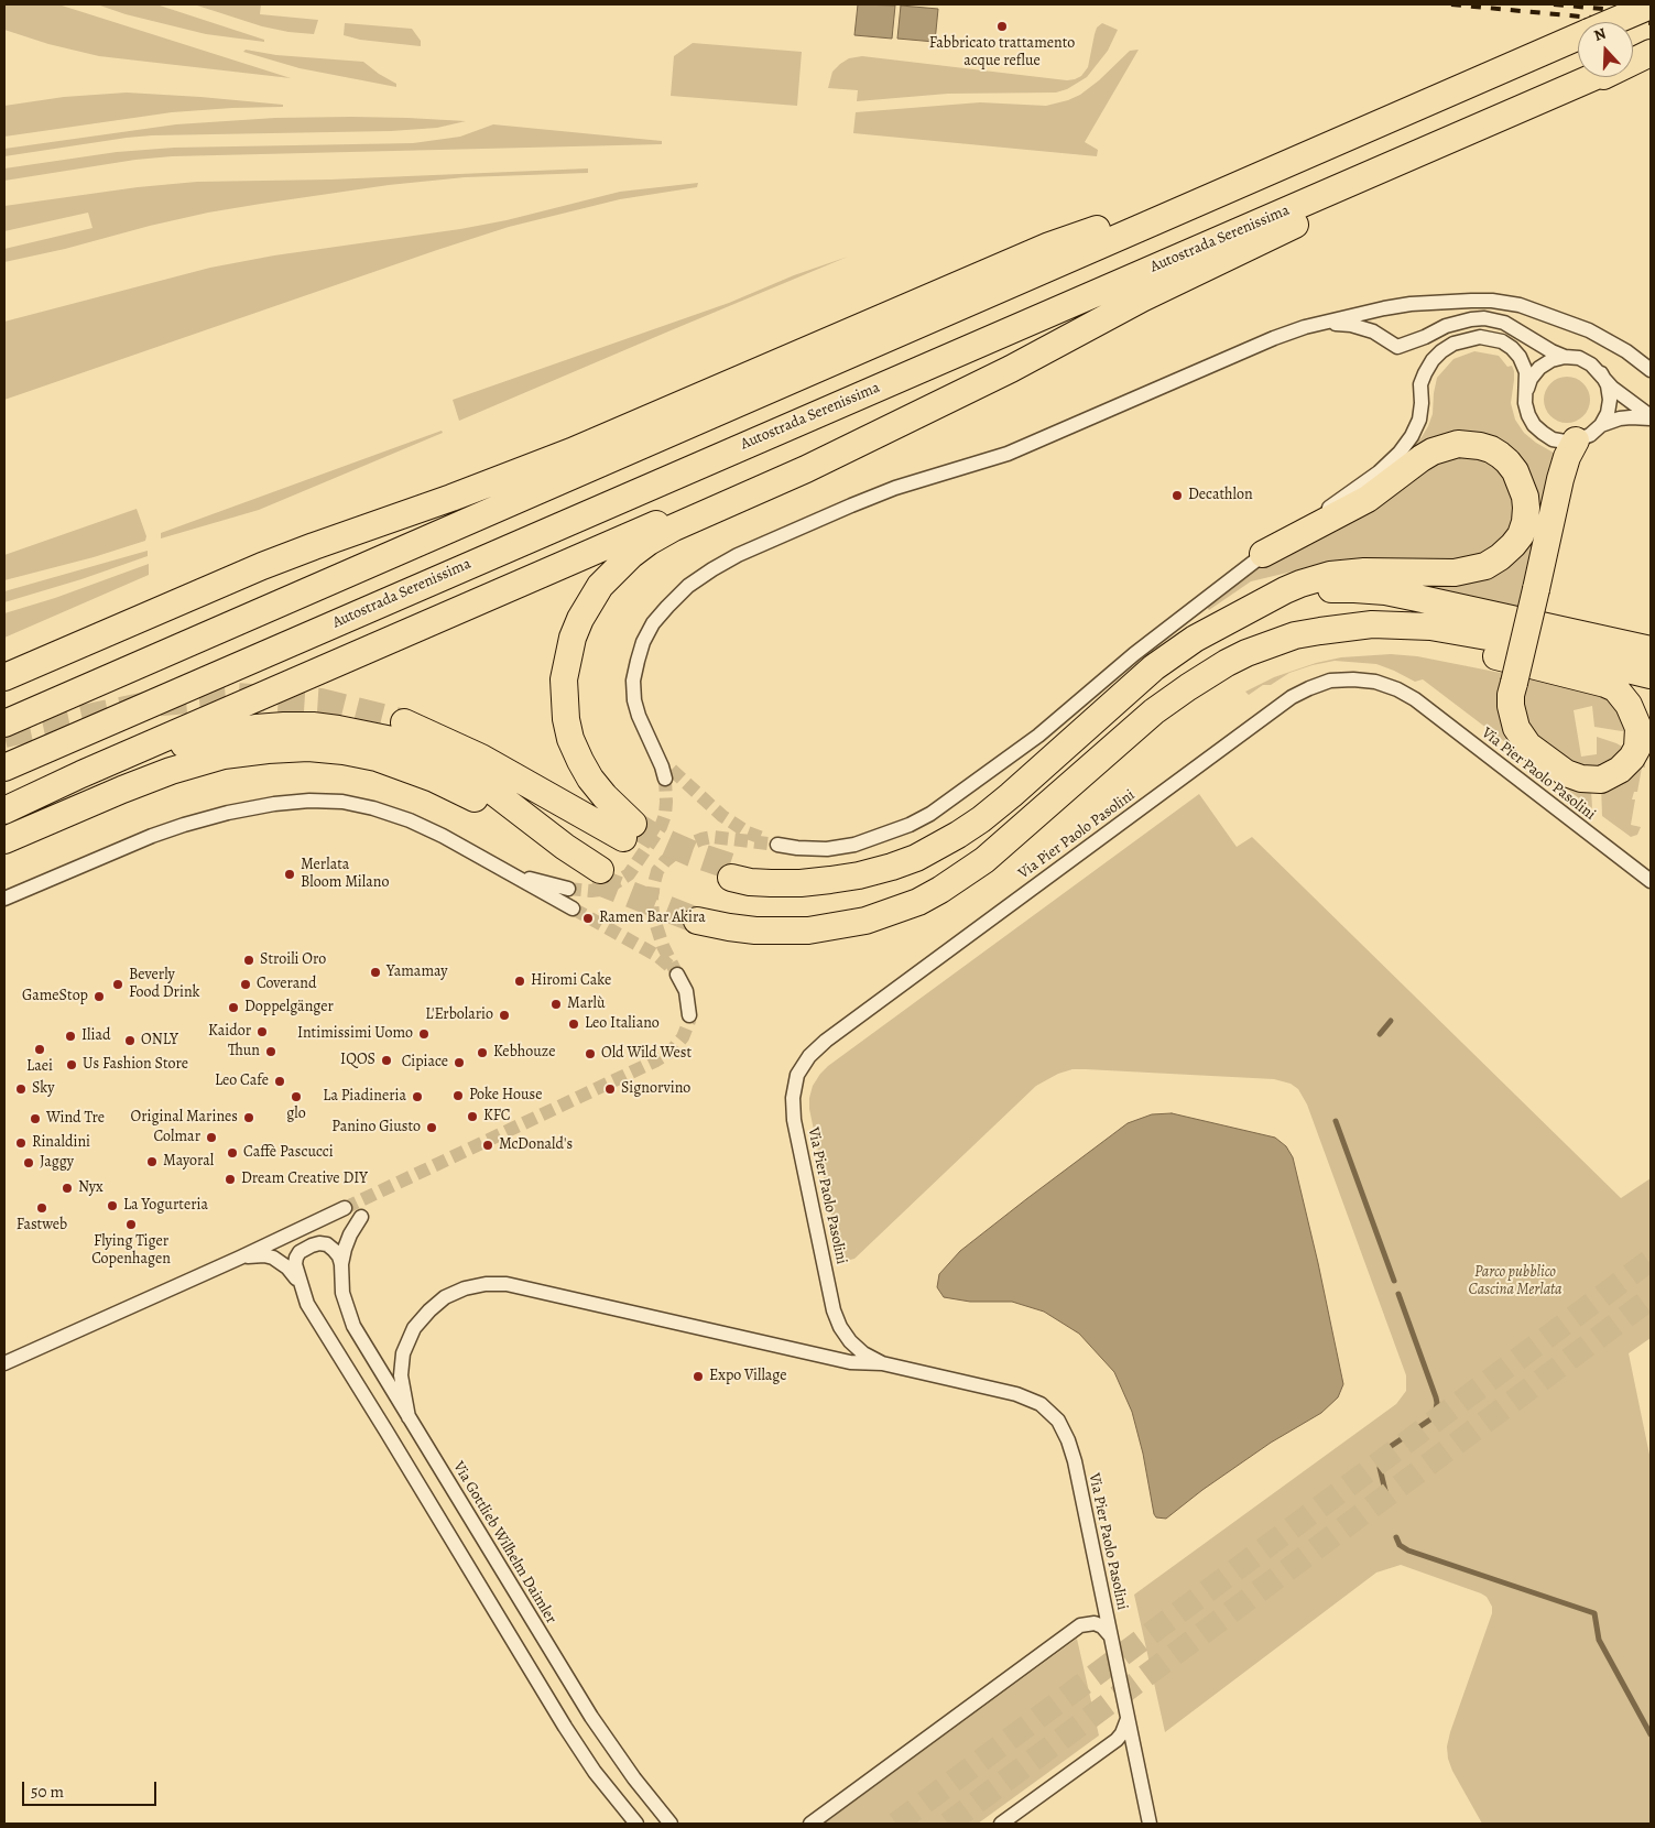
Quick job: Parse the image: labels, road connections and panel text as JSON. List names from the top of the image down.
{
  "streets": {
    "highway": ["Autostrada Serenissima"],
    "street": ["Via Pier Paolo Pasolini", "Via Gottlieb Wilhelm Daimler"]
  },
  "crossings": [
    ["Via Pier Paolo Pasolini", "Via Gottlieb Wilhelm Daimler"]
  ],
  "parks": ["Parco pubblico Cascina Merlata"],
  "places": [
    "Fabbricato trattamento acque reflue",
    "Decathlon",
    "Merlata Bloom Milano",
    "Ramen Bar Akira",
    "Stroili Oro",
    "Yamamay",
    "Hiromi Cake",
    "Beverly Food Drink",
    "Coverand",
    "GameStop",
    "Marlù",
    "Doppelgänger",
    "L'Erbolario",
    "Leo Italiano",
    "Kaidor",
    "Intimissimi Uomo",
    "Iliad",
    "ONLY",
    "Laei",
    "Thun",
    "Kebhouze",
    "Old Wild West",
    "IQOS",
    "Cipiace",
    "Us Fashion Store",
    "Leo Cafe",
    "Sky",
    "Signorvino",
    "Poke House",
    "glo",
    "La Piadineria",
    "KFC",
    "Original Marines",
    "Wind Tre",
    "Panino Giusto",
    "Colmar",
    "Rinaldini",
    "McDonald's",
    "Caffè Pascucci",
    "Mayoral",
    "Jaggy",
    "Dream Creative DIY",
    "Nyx",
    "La Yogurteria",
    "Fastweb",
    "Flying Tiger Copenhagen",
    "Expo Village"
  ],
  "scale_bar": "50 m",
  "north": "top"
}
